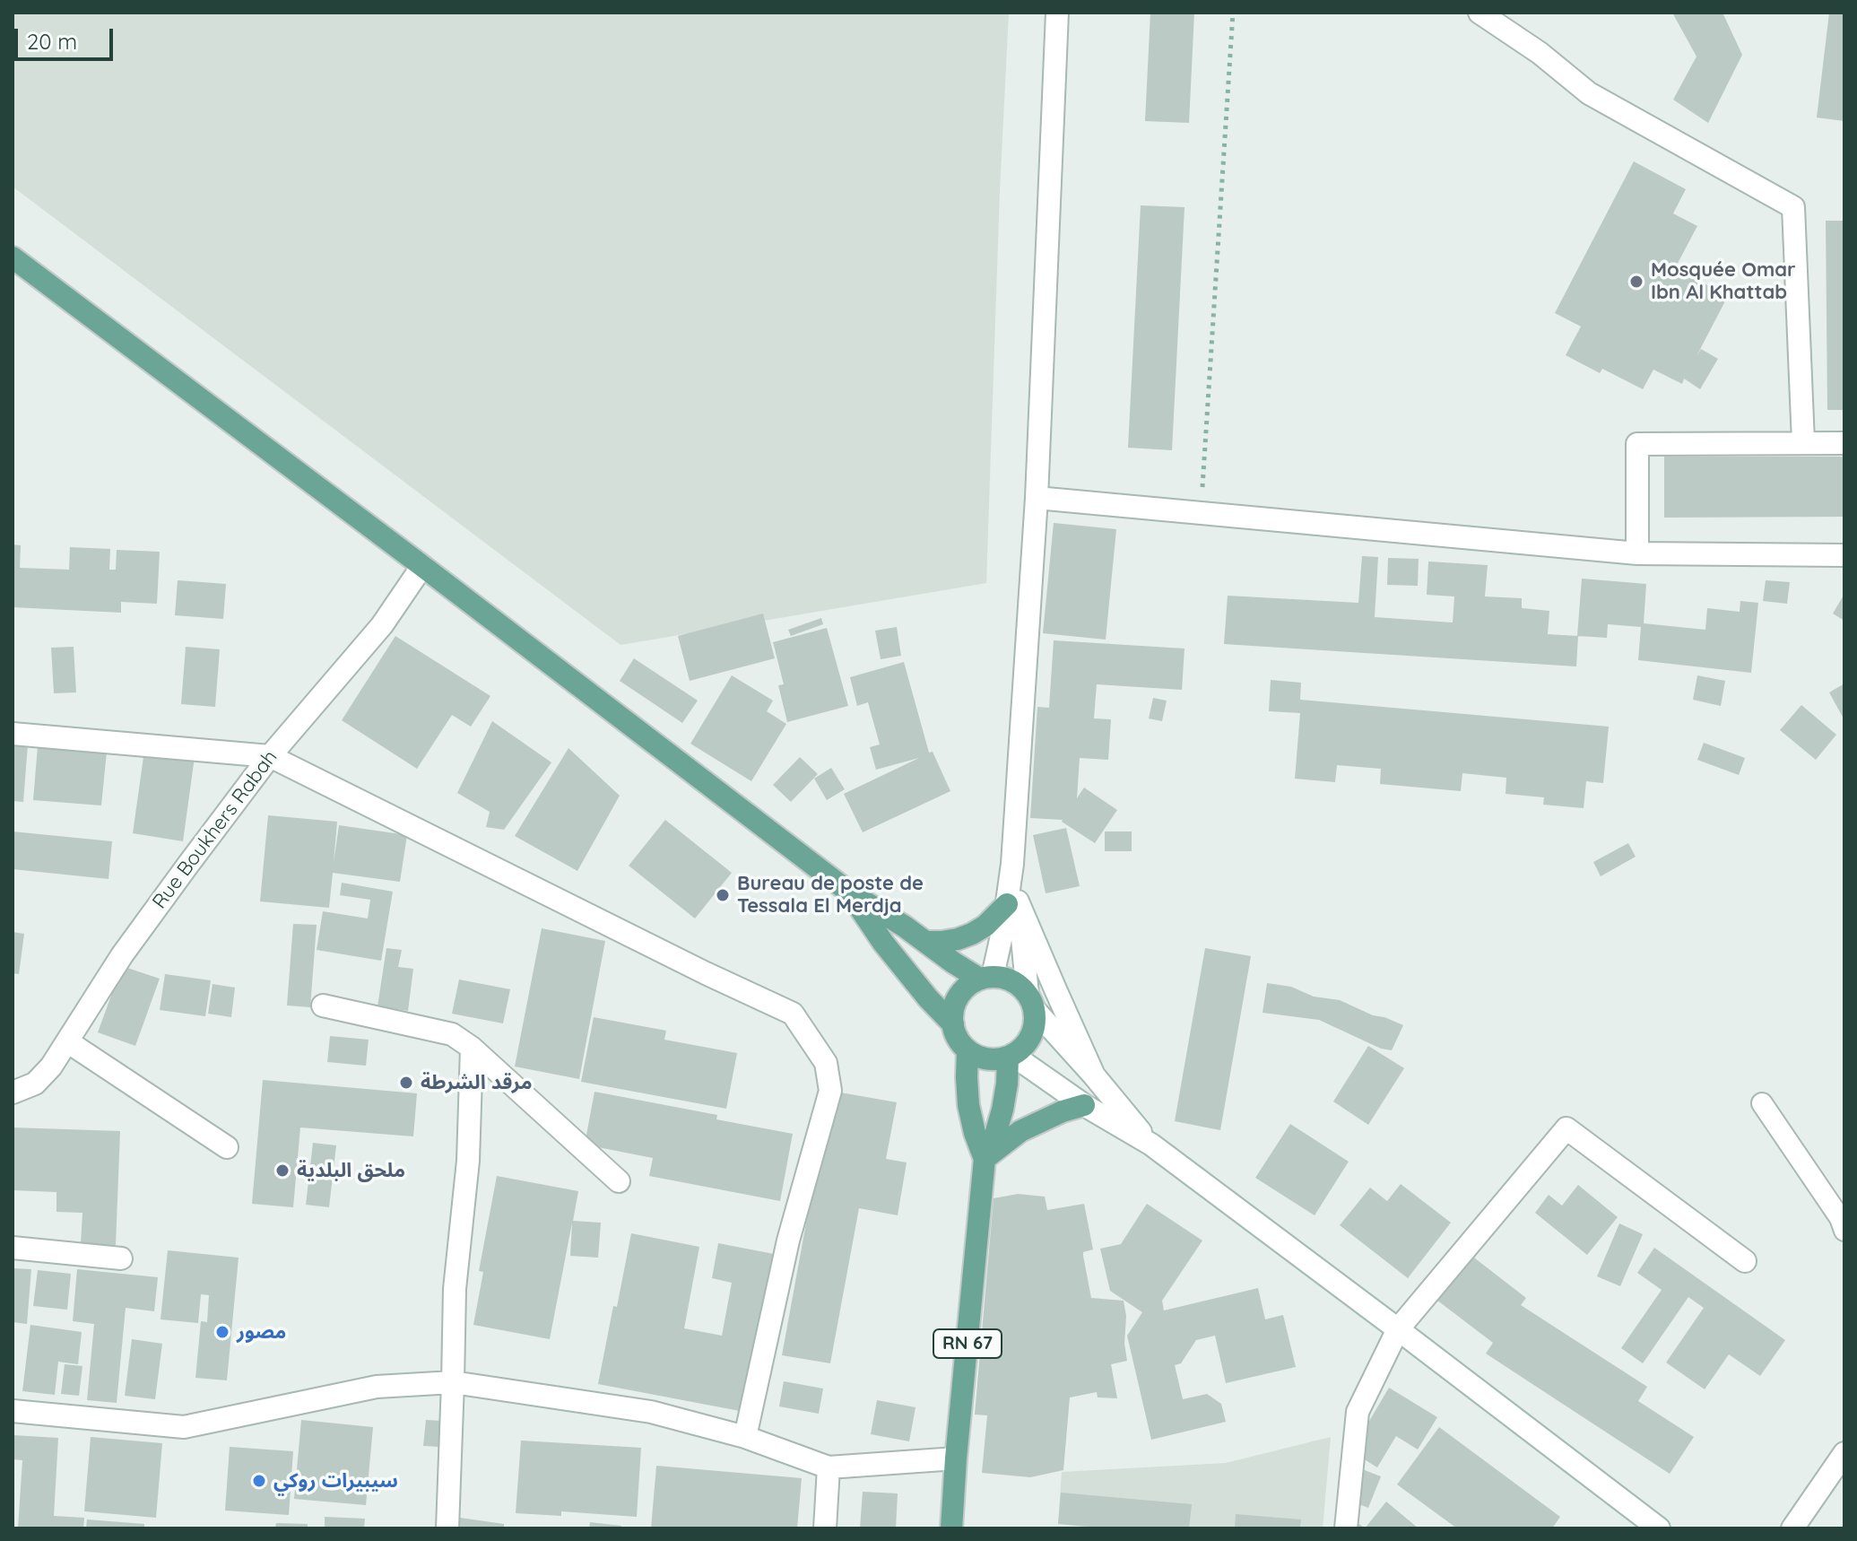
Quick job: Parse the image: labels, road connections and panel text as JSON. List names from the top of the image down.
{
  "streets": {
    "main road": ["RN 67"],
    "street": ["Rue Boukhers Rabah"]
  },
  "places": [
    "Mosquée Omar Ibn Al Khattab",
    "Bureau de poste de Tessala El Merdja",
    "مرقد الشرطة",
    "ملحق البلدية",
    "مصور",
    "سيبيرات روكي"
  ],
  "scale_bar": "20 m"
}
